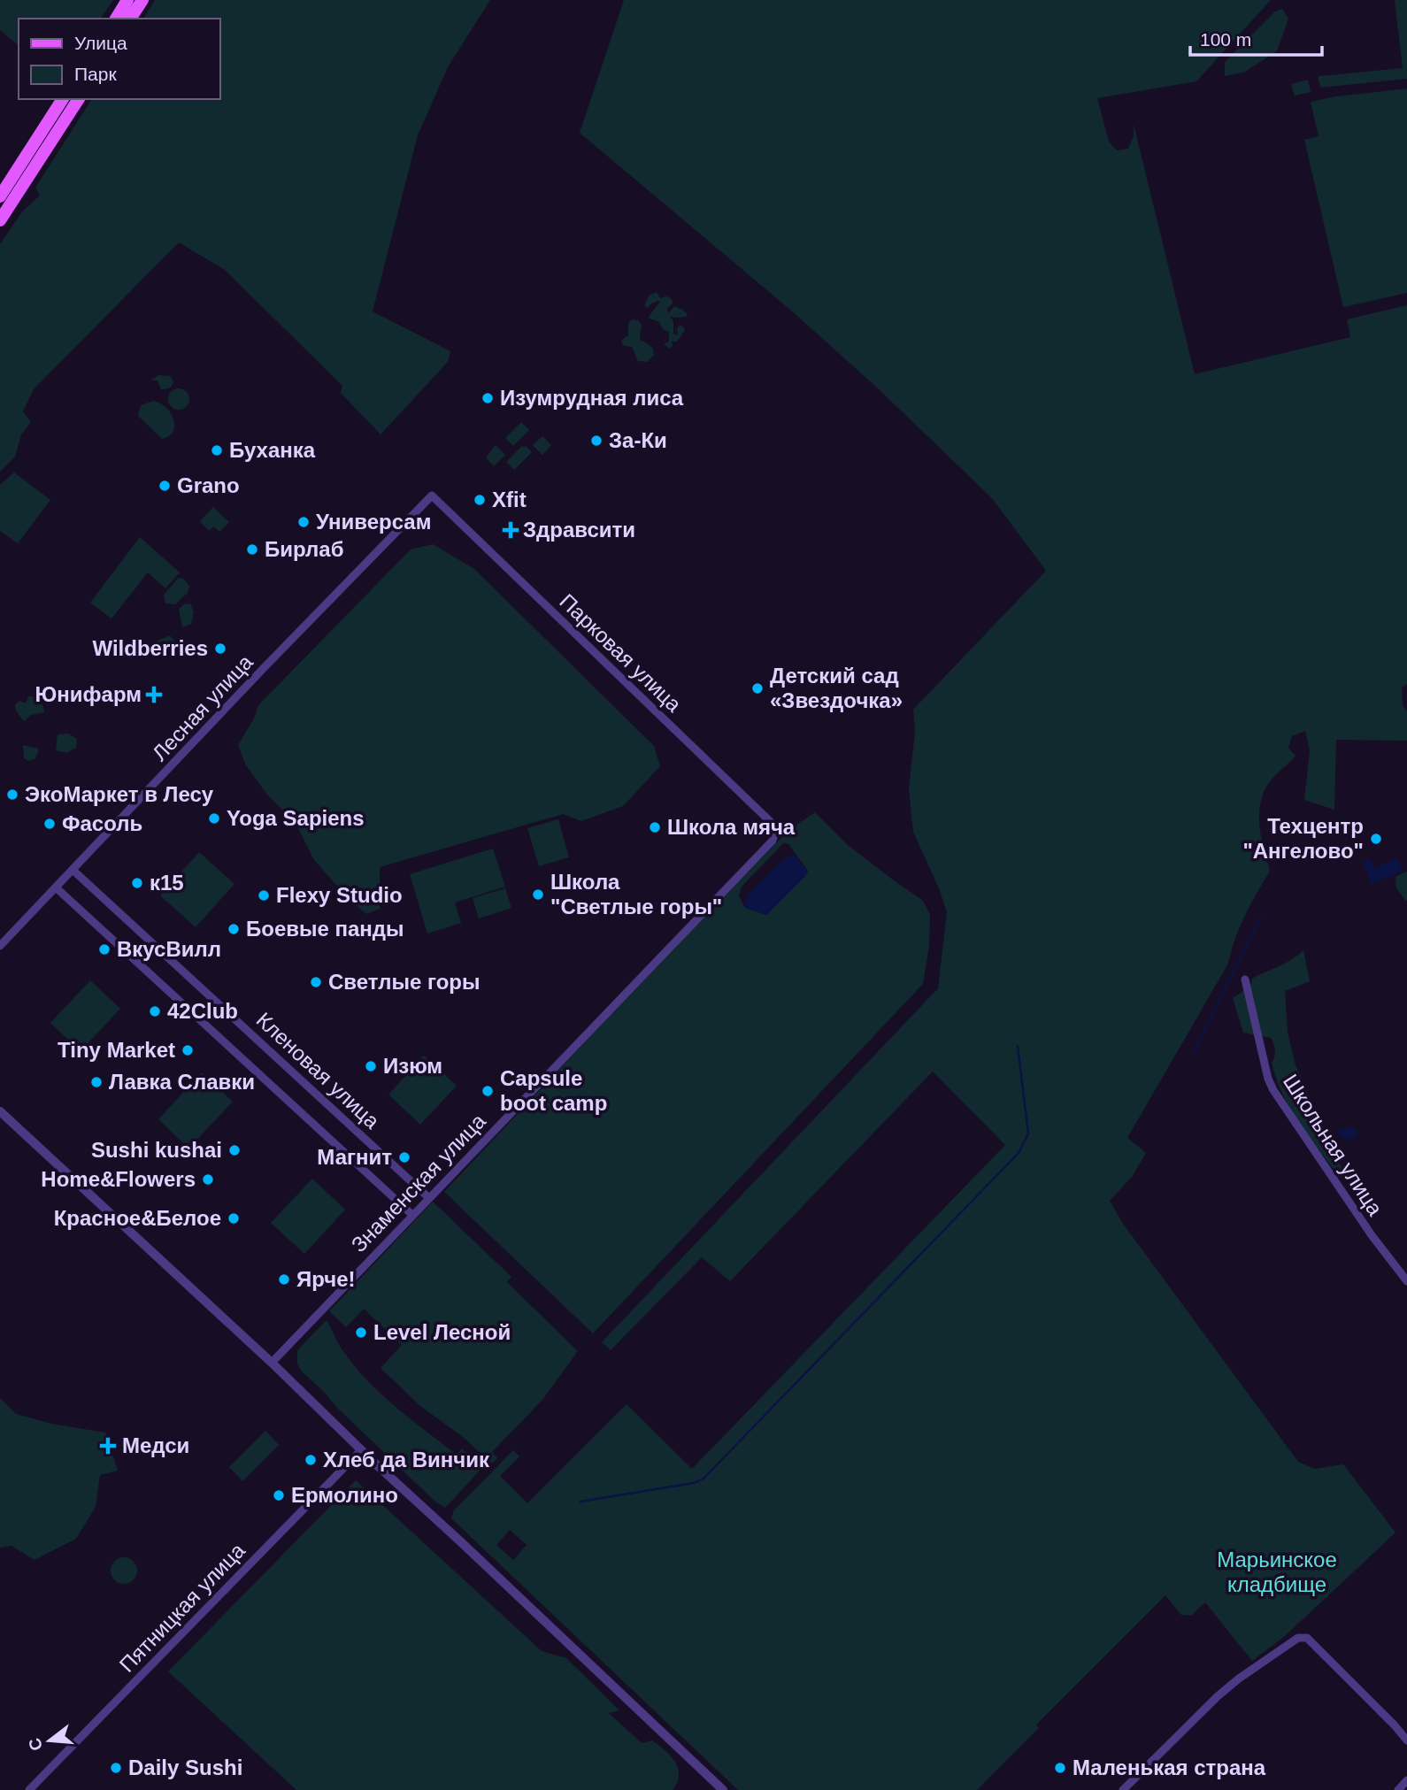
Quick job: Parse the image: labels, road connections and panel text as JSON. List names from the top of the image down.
{
  "streets": {
    "street": [
      "Парковая улица",
      "Лесная улица",
      "Кленовая улица",
      "Школьная улица",
      "Знаменская улица",
      "Пятницкая улица"
    ]
  },
  "crossings": [
    ["Парковая улица", "Лесная улица"],
    ["Парковая улица", "Знаменская улица"],
    ["Лесная улица", "Кленовая улица"],
    ["Кленовая улица", "Знаменская улица"]
  ],
  "parks": ["Марьинское кладбище"],
  "places": {
    "other": [
      "Изумрудная лиса",
      "За-Ки",
      "Буханка",
      "Grano",
      "Xfit",
      "Универсам",
      "Бирлаб",
      "Wildberries",
      "Детский сад «Звездочка»",
      "ЭкоМаркет в Лесу",
      "Yoga Sapiens",
      "Фасоль",
      "Школа мяча",
      "Техцентр \"Ангелово\"",
      "к15",
      "Школа \"Светлые горы\"",
      "Flexy Studio",
      "Боевые панды",
      "ВкусВилл",
      "Светлые горы",
      "42Club",
      "Tiny Market",
      "Изюм",
      "Лавка Славки",
      "Capsule boot camp",
      "Sushi kushai",
      "Магнит",
      "Home&Flowers",
      "Красное&Белое",
      "Ярче!",
      "Level Лесной",
      "Хлеб да Винчик",
      "Ермолино",
      "Daily Sushi",
      "Маленькая страна"
    ],
    "health": ["Здравсити", "Юнифарм", "Медси"]
  },
  "legend": ["Улица", "Парк"],
  "scale_bar": "100 m",
  "north": "left"
}
